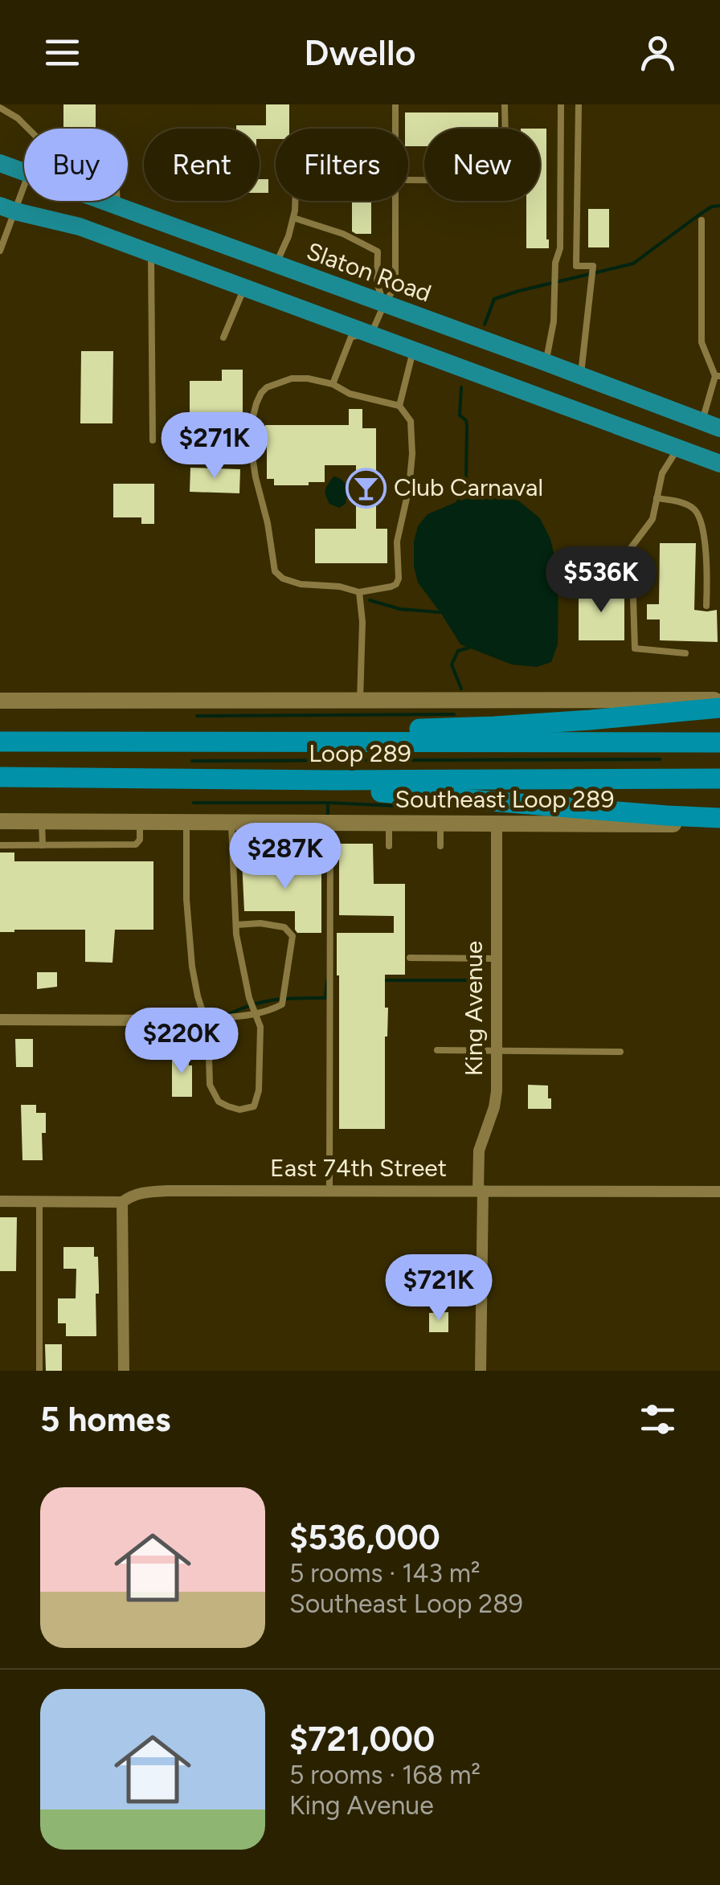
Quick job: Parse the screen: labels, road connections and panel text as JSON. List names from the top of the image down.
{
  "streets": {
    "highway": ["Slaton Road", "Loop 289"],
    "main road": ["Southeast Loop 289"],
    "street": ["King Avenue", "East 74th Street"]
  },
  "crossings": [
    ["Southeast Loop 289", "King Avenue"],
    ["King Avenue", "East 74th Street"]
  ],
  "places": {
    "bar": ["Club Carnaval"]
  },
  "page": {
    "header": "Dwello",
    "chip": [
      "Buy",
      "Rent",
      "Filters",
      "New"
    ],
    "price": [
      "$271K",
      "$536K",
      "$287K",
      "$220K",
      "$721K"
    ],
    "heading": "5 homes",
    "list": [
      {
        "name": "$536,000",
        "note": "5 rooms · 143 m² · Southeast Loop 289"
      },
      {
        "name": "$721,000",
        "note": "5 rooms · 168 m² · King Avenue"
      }
    ]
  }
}
